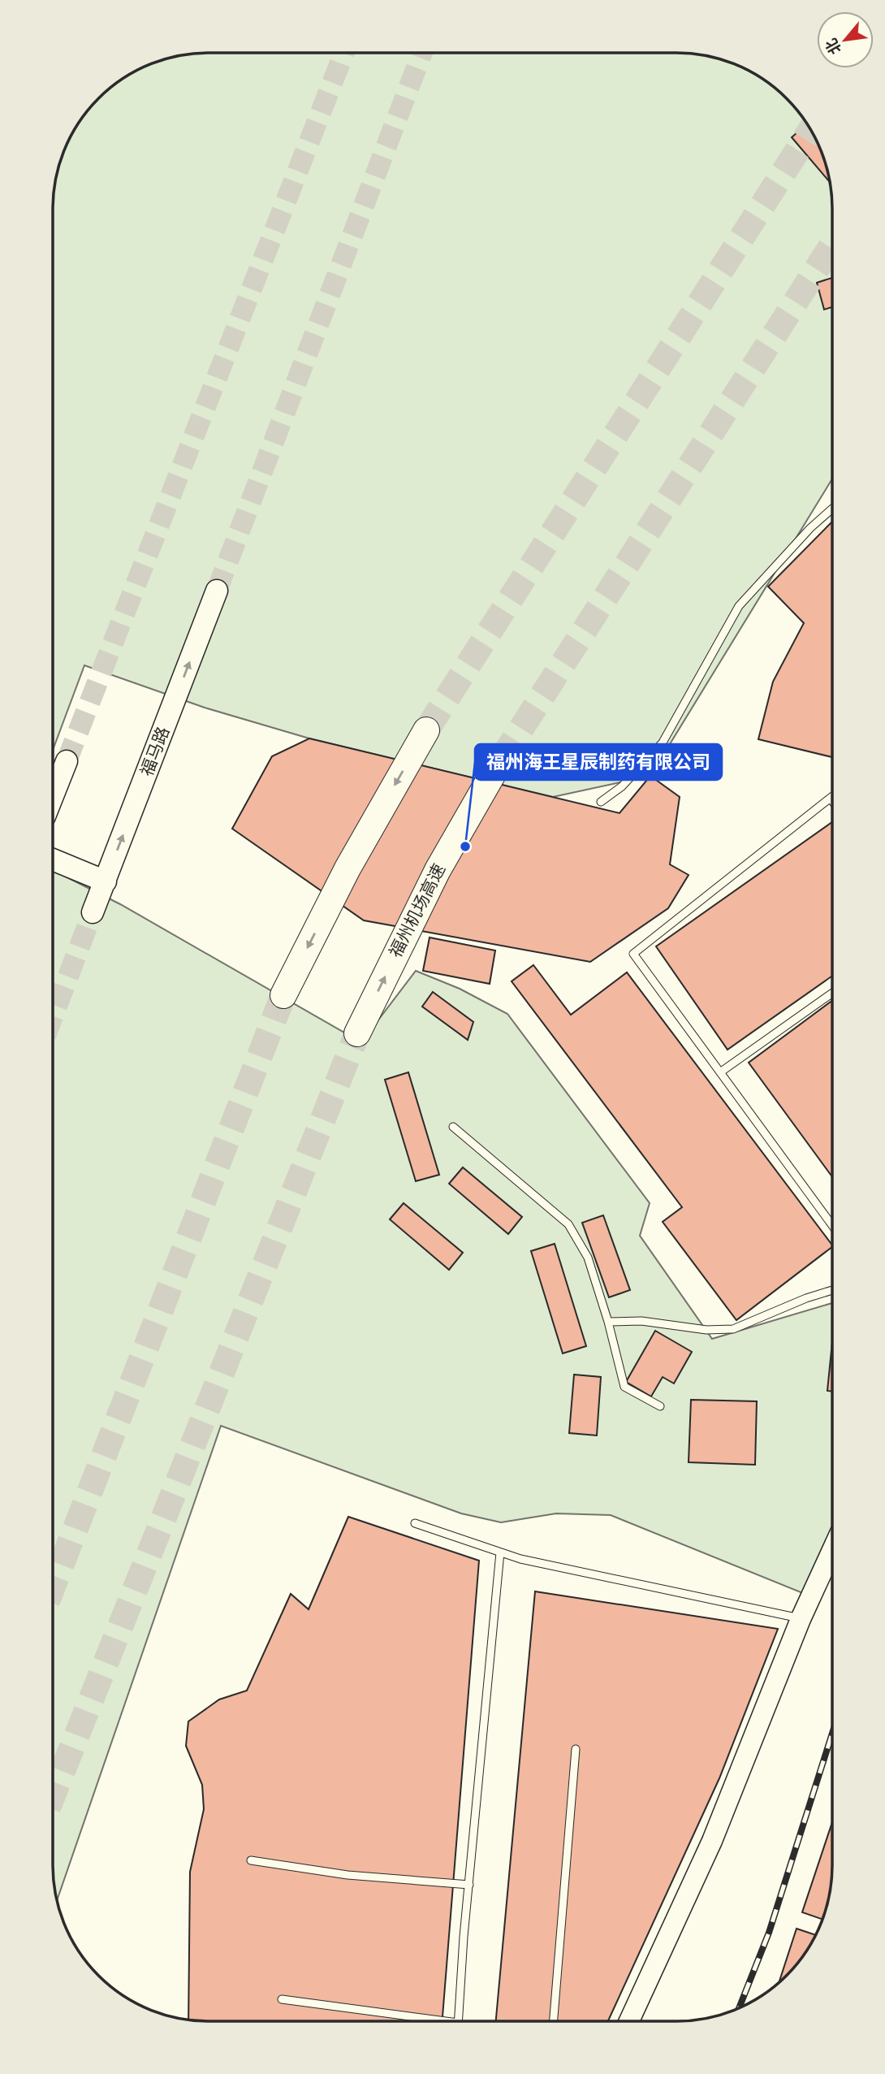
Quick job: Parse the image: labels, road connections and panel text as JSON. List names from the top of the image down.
{
  "streets": {
    "highway": ["福州机场高速"],
    "main road": ["福马路"]
  },
  "one_way": ["福马路"],
  "places": ["福州海王星辰制药有限公司"],
  "north": "bottom left"
}
